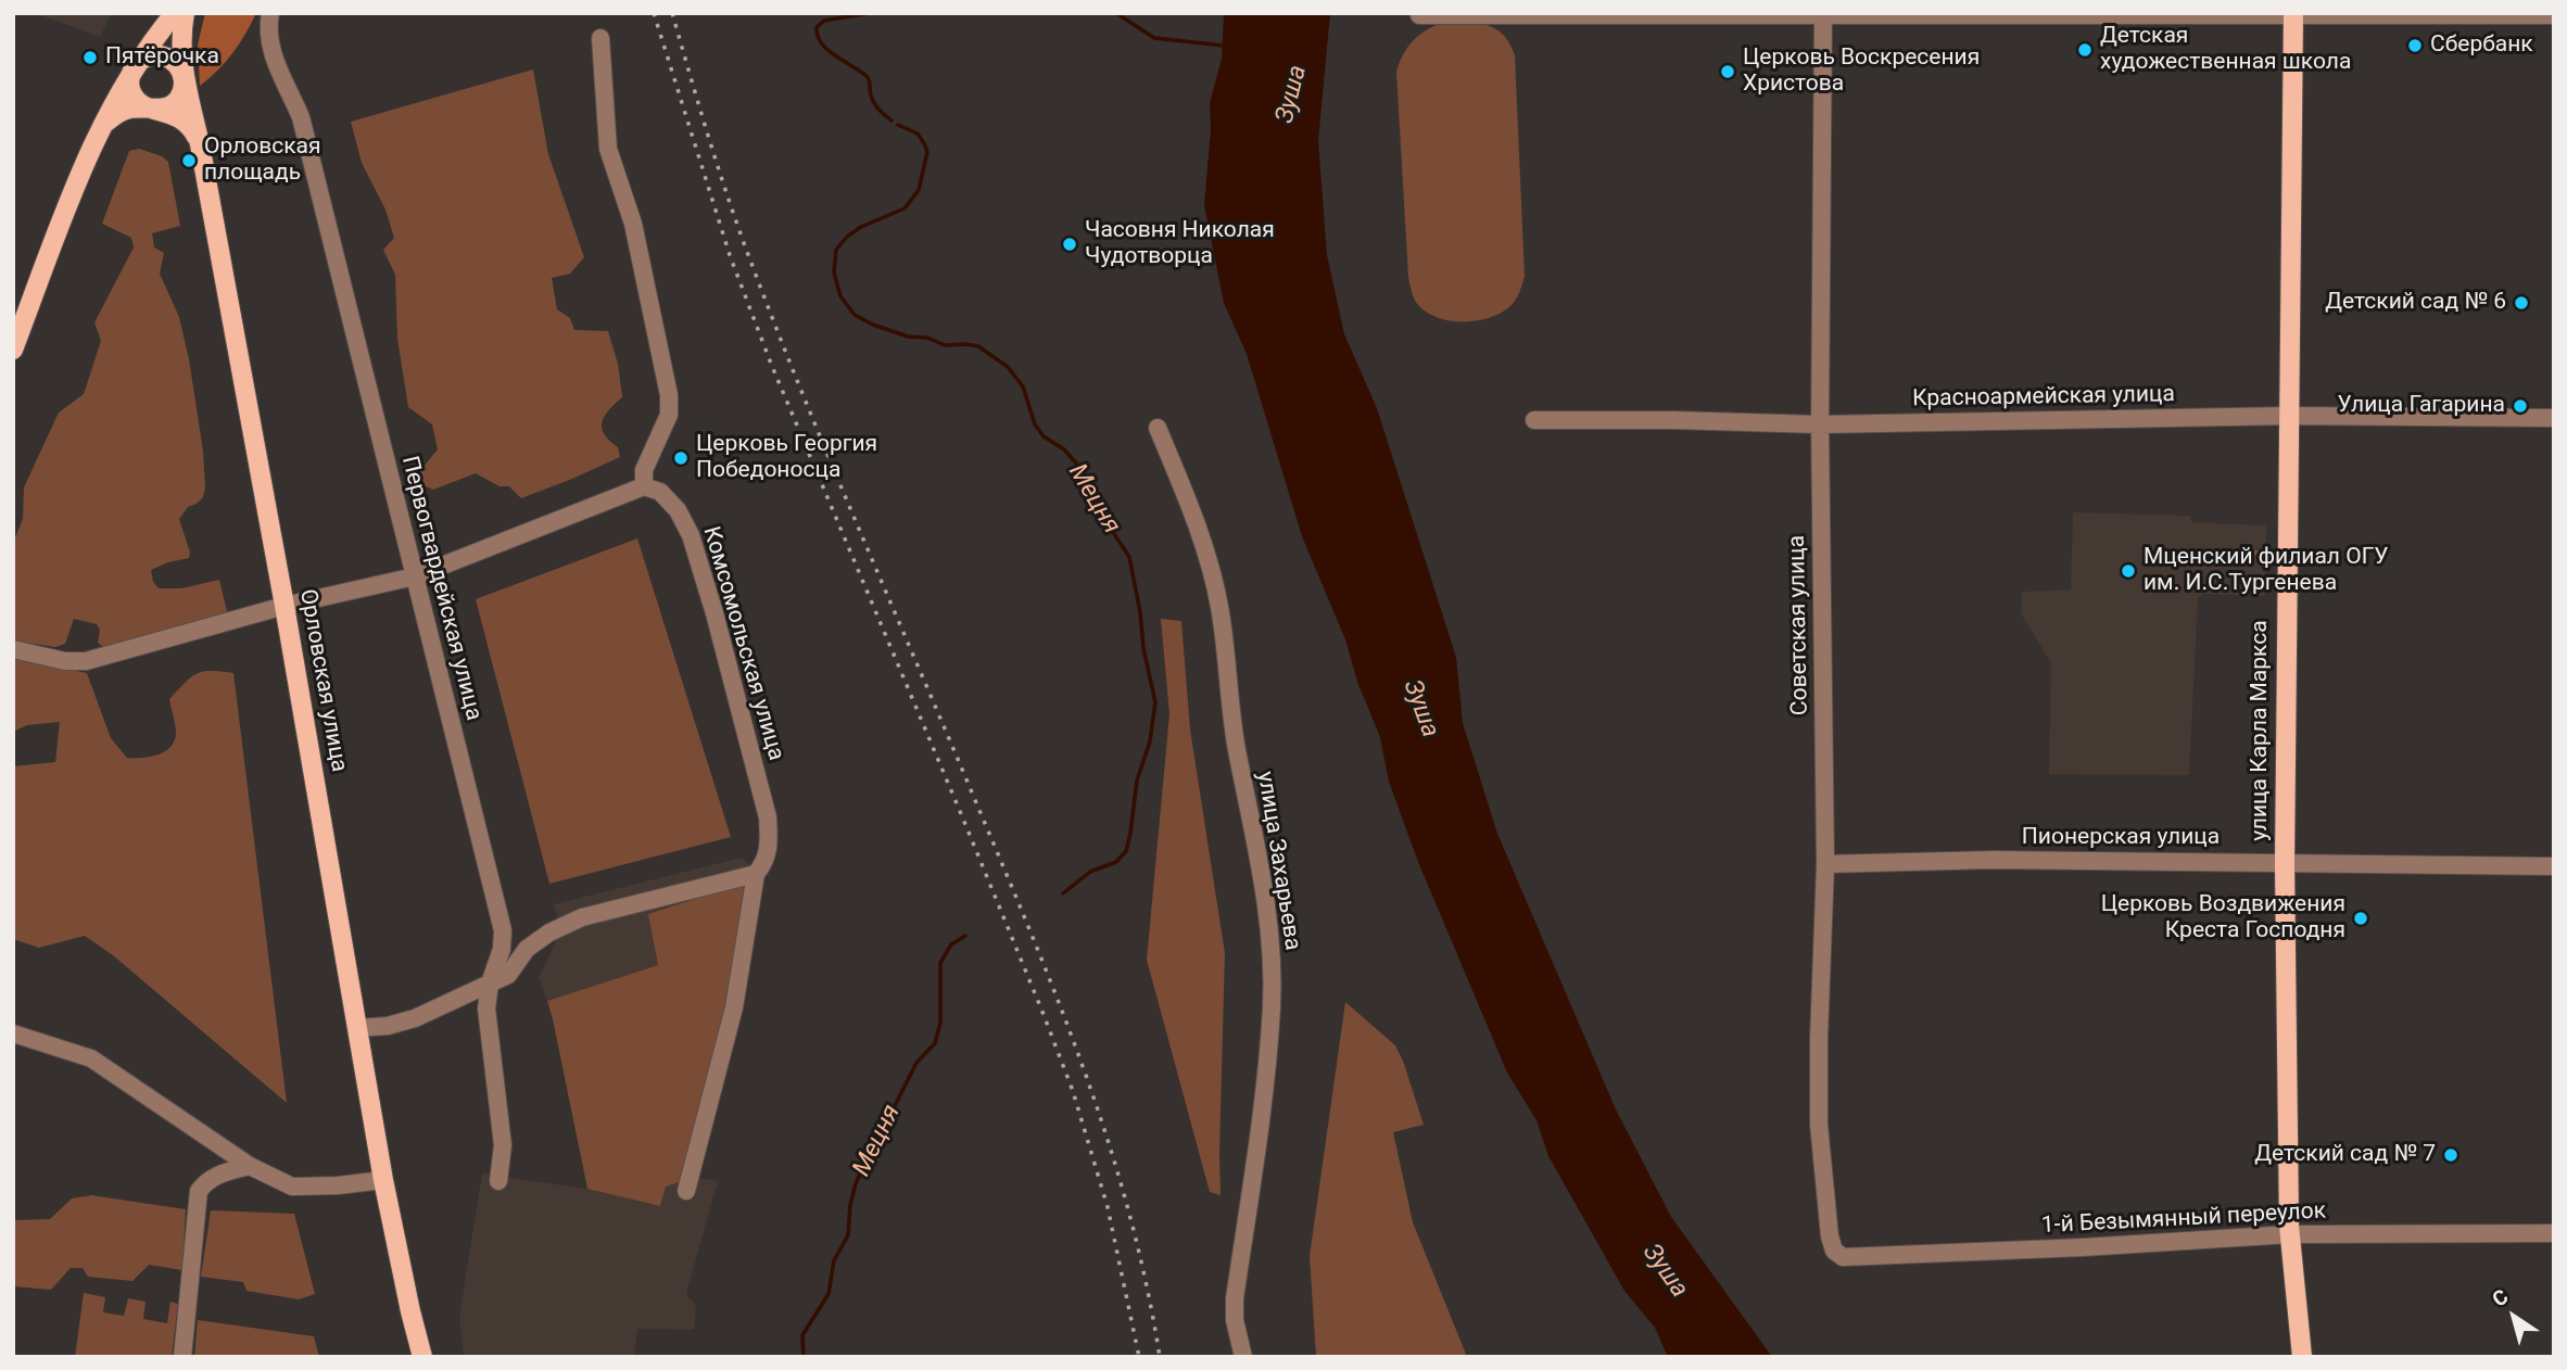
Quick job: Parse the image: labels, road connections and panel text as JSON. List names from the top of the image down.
{
  "streets": {
    "main road": ["Орловская улица", "улица Карла Маркса"],
    "street": [
      "Красноармейская улица",
      "Первогвардейская улица",
      "Советская улица",
      "Комсомольская улица",
      "Пионерская улица",
      "улица Захарьева",
      "1-й Безымянный переулок"
    ]
  },
  "crossings": [
    ["Красноармейская улица", "Советская улица"],
    ["Красноармейская улица", "улица Карла Маркса"],
    ["Советская улица", "Пионерская улица"],
    ["Советская улица", "1-й Безымянный переулок"],
    ["улица Карла Маркса", "Пионерская улица"],
    ["улица Карла Маркса", "1-й Безымянный переулок"]
  ],
  "water": ["Зуша", "Мецня"],
  "places": [
    "Сбербанк",
    "Детская художественная школа",
    "Пятёрочка",
    "Церковь Воскресения Христова",
    "Орловская площадь",
    "Часовня Николая Чудотворца",
    "Детский сад № 6",
    "Улица Гагарина",
    "Церковь Георгия Победоносца",
    "Мценский филиал ОГУ им. И.С.Тургенева",
    "Церковь Воздвижения Креста Господня",
    "Детский сад № 7"
  ],
  "north": "top left"
}
